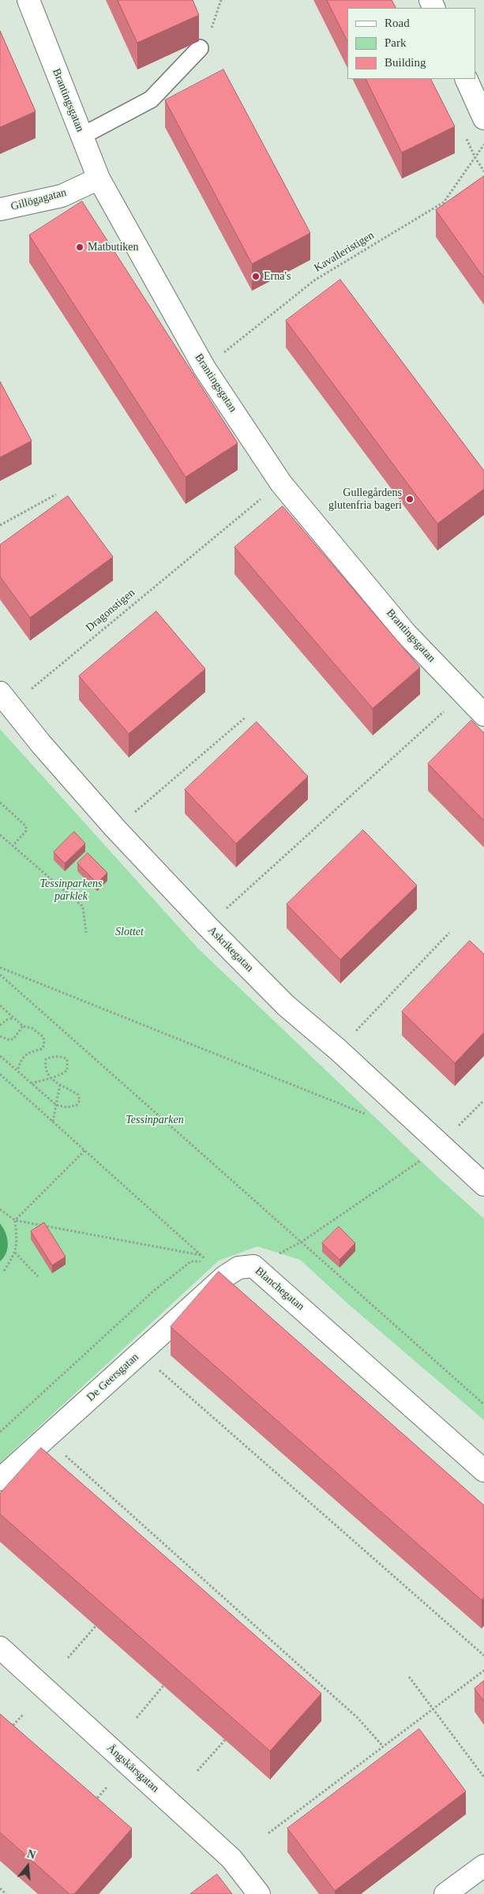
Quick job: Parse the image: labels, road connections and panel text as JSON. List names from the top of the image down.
{
  "streets": {
    "street": [
      "Brantingsgatan",
      "Gillögagatan",
      "Askrikegatan",
      "Blanchegatan",
      "De Geersgatan",
      "Ängskärsgatan"
    ],
    "path": ["Kavalleristigen", "Dragonstigen"]
  },
  "crossings": [
    ["Brantingsgatan", "Gillögagatan"],
    ["Brantingsgatan", "Kavalleristigen"],
    ["Brantingsgatan", "Dragonstigen"],
    ["Dragonstigen", "Askrikegatan"],
    ["Blanchegatan", "De Geersgatan"]
  ],
  "parks": ["Tessinparkens parklek", "Slottet", "Tessinparken"],
  "places": ["Matbutiken", "Erna's", "Gullegårdens glutenfria bageri"],
  "legend": ["Road", "Park", "Building"],
  "north": "top"
}
